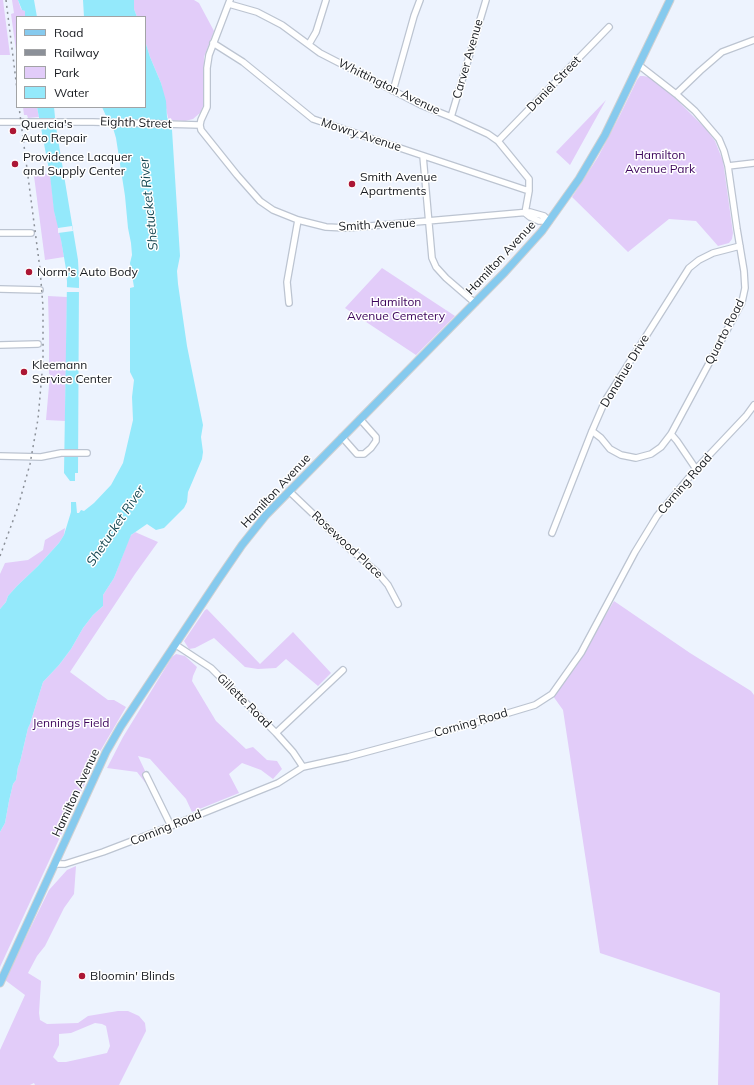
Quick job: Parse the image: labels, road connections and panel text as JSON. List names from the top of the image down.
{
  "streets": {
    "main road": ["Hamilton Avenue"],
    "street": [
      "Carver Avenue",
      "Daniel Street",
      "Whittington Avenue",
      "Eighth Street",
      "Mowry Avenue",
      "Smith Avenue",
      "Quarto Road",
      "Donahue Drive",
      "Corning Road",
      "Rosewood Place",
      "Gillette Road"
    ]
  },
  "crossings": [
    ["Carver Avenue", "Whittington Avenue"],
    ["Daniel Street", "Whittington Avenue"],
    ["Whittington Avenue", "Mowry Avenue"],
    ["Whittington Avenue", "Smith Avenue"],
    ["Eighth Street", "Smith Avenue"],
    ["Smith Avenue", "Hamilton Avenue"],
    ["Hamilton Avenue", "Quarto Road"],
    ["Hamilton Avenue", "Corning Road"],
    ["Hamilton Avenue", "Rosewood Place"],
    ["Hamilton Avenue", "Gillette Road"],
    ["Quarto Road", "Donahue Drive"],
    ["Corning Road", "Gillette Road"]
  ],
  "water": ["Shetucket River"],
  "parks": ["Hamilton Avenue Park", "Hamilton Avenue Cemetery", "Jennings Field"],
  "places": [
    "Quercia's Auto Repair",
    "Providence Lacquer and Supply Center",
    "Smith Avenue Apartments",
    "Norm's Auto Body",
    "Kleemann Service Center",
    "Bloomin' Blinds"
  ],
  "legend": [
    "Road",
    "Railway",
    "Park",
    "Water"
  ]
}
